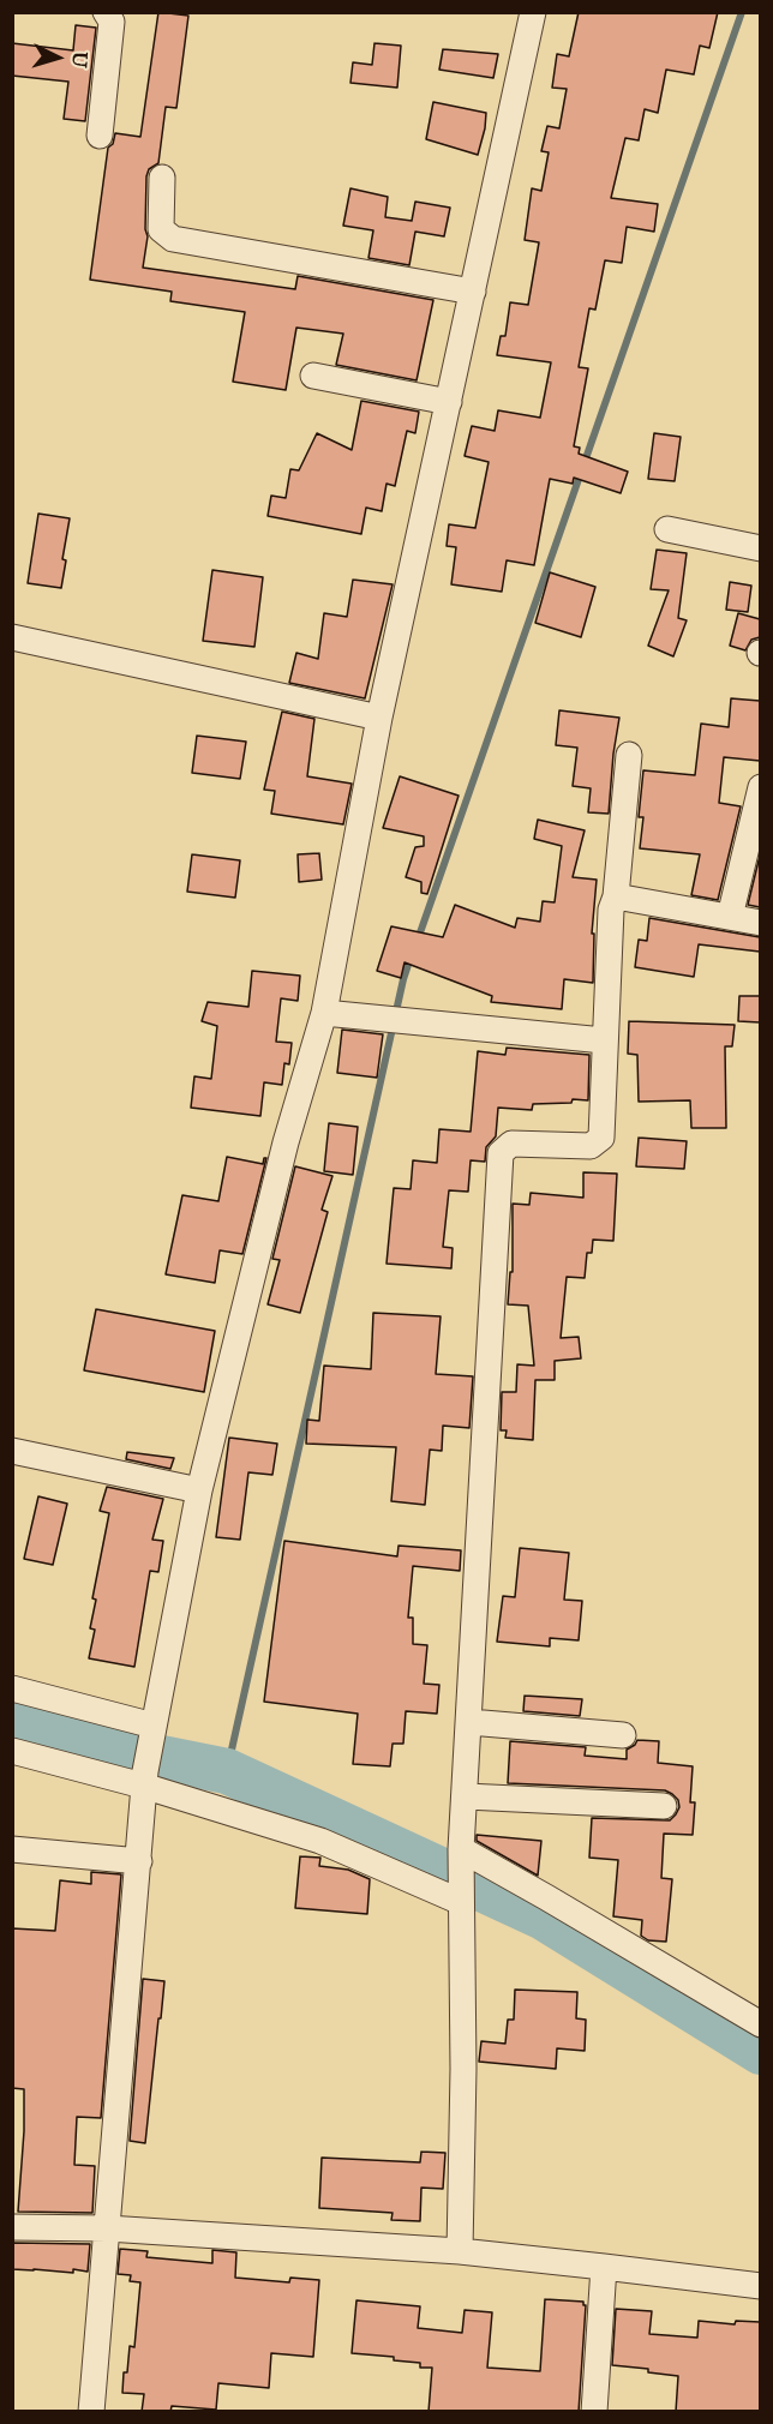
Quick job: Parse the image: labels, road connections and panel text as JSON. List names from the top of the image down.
{
  "north": "right"
}
